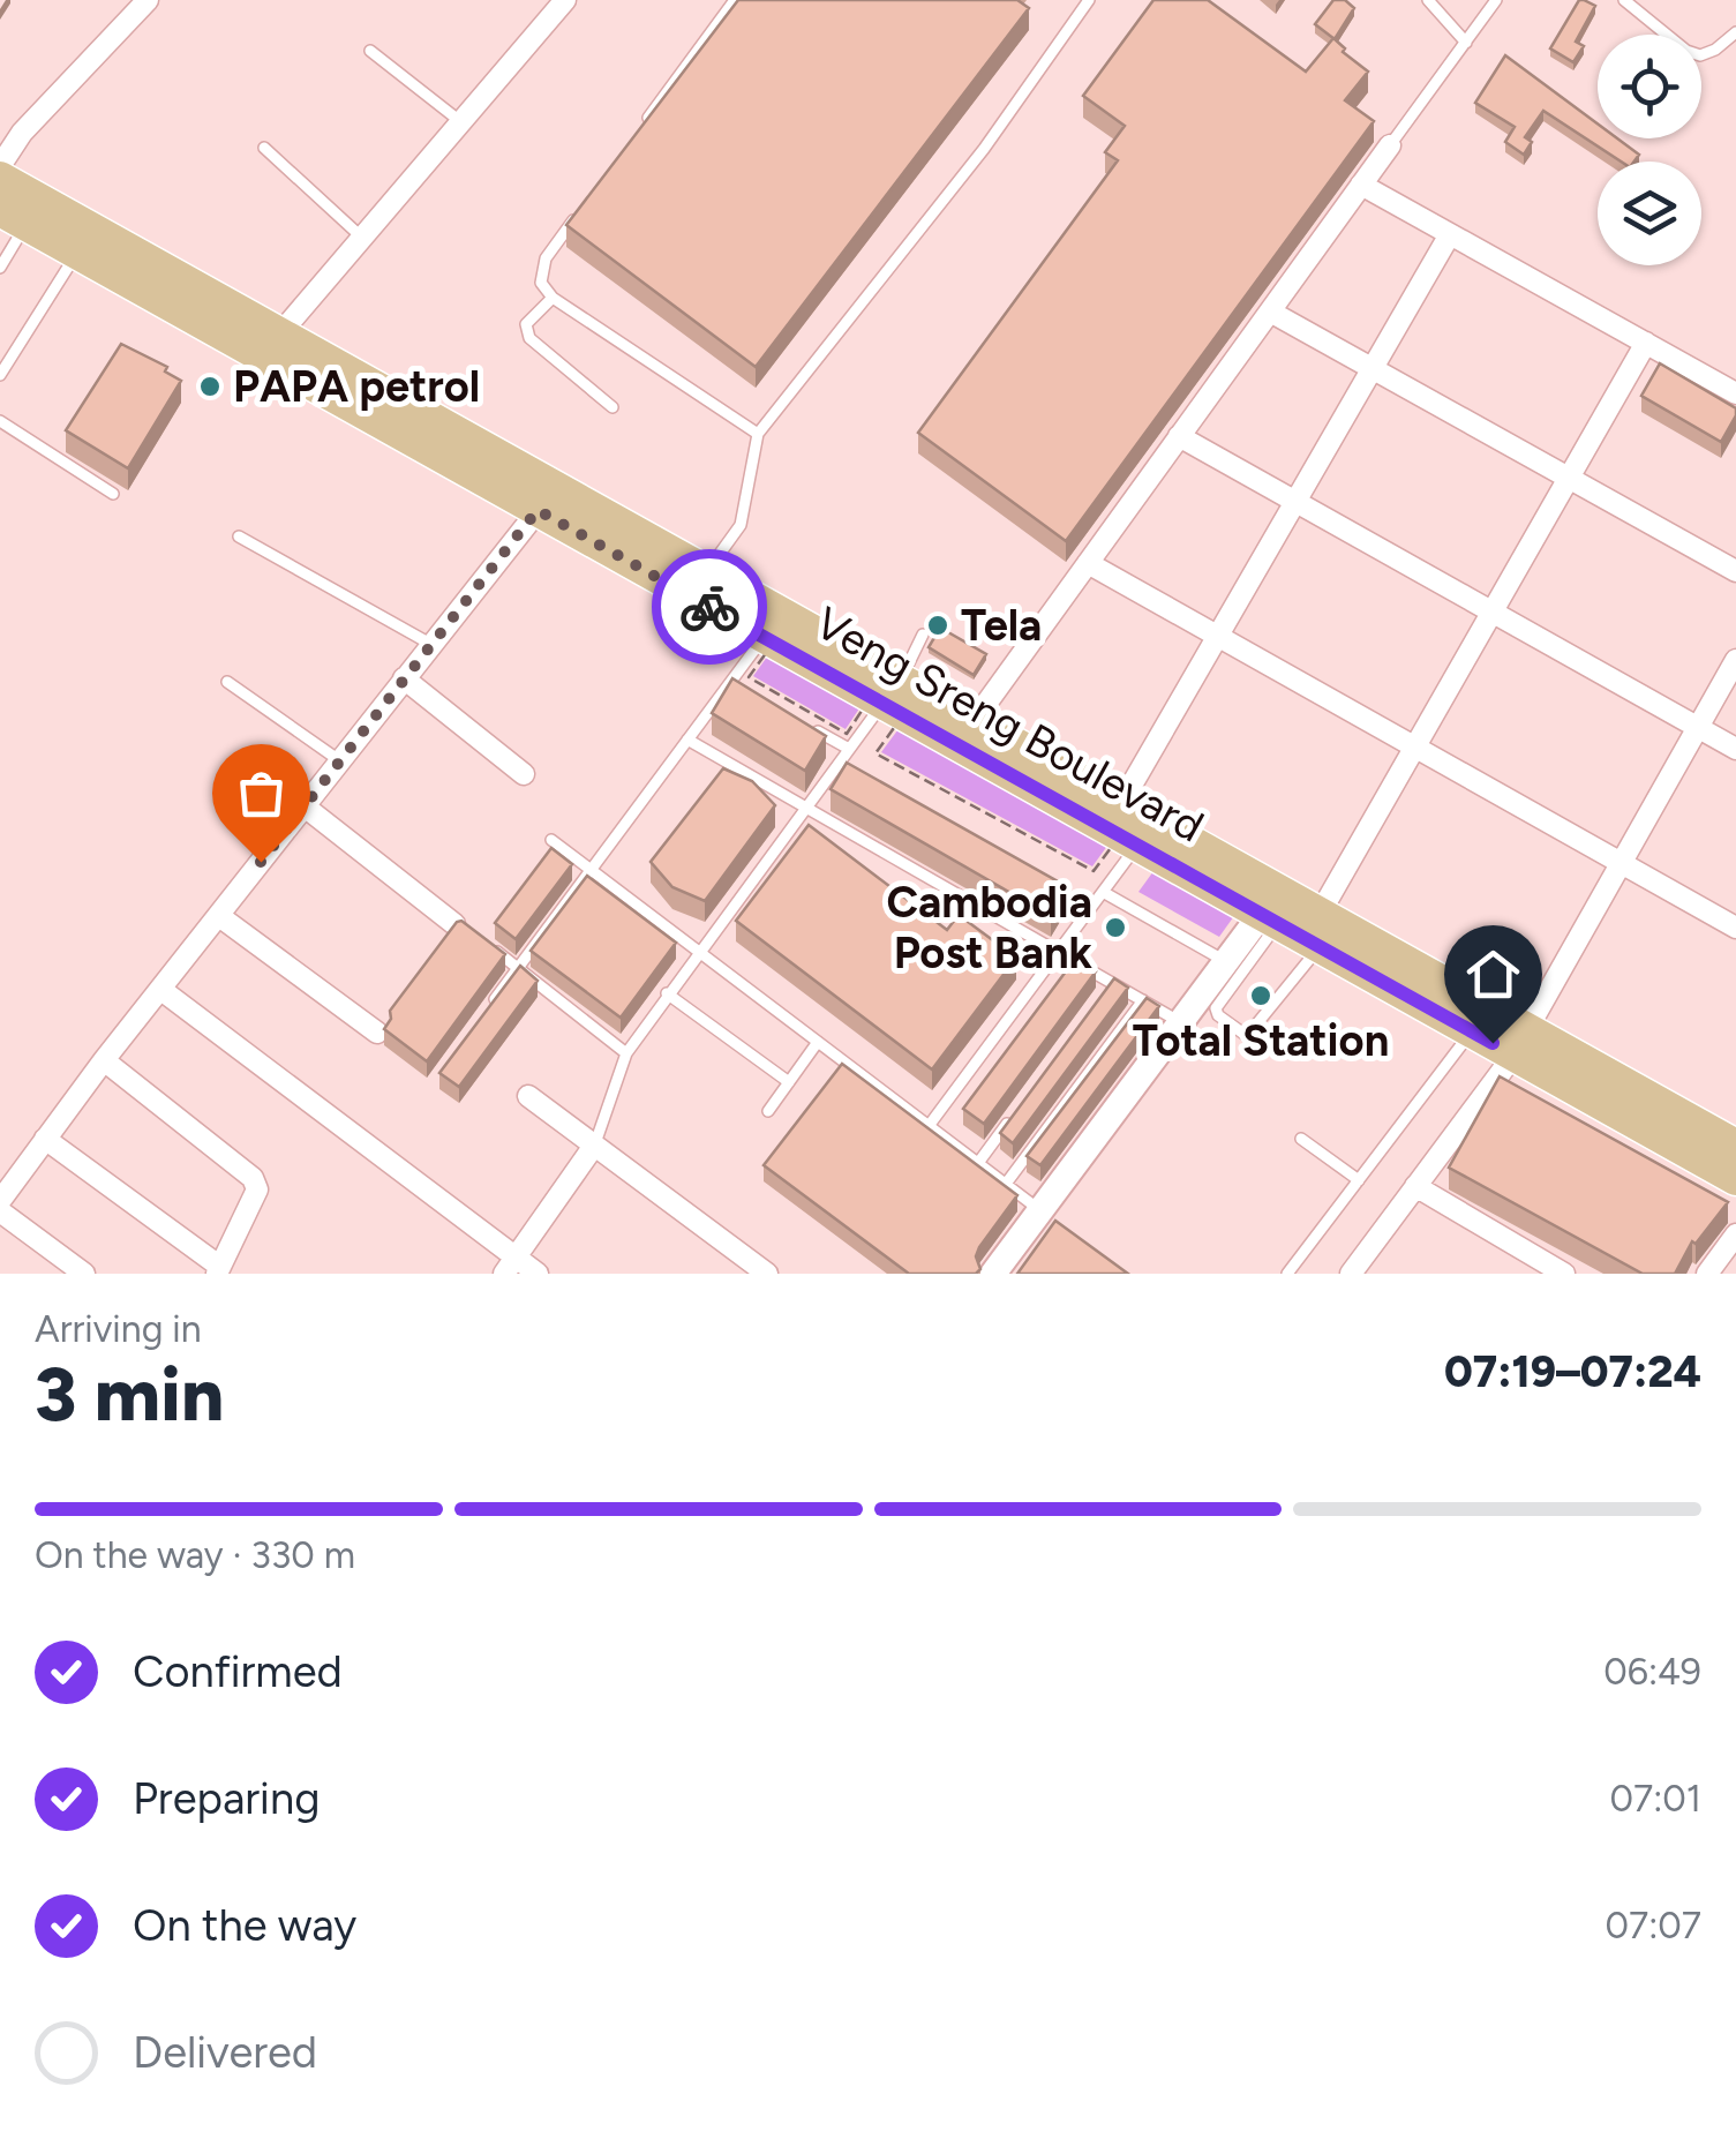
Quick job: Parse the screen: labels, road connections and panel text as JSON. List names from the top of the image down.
{
  "streets": {
    "main road": ["Veng Sreng Boulevard"]
  },
  "places": [
    "PAPA petrol",
    "Tela",
    "Cambodia Post Bank",
    "Total Station"
  ],
  "page": {
    "heading": ["3 min", "Arriving in", "07:19–07:24"],
    "bar": "On the way · 330 m",
    "list": [
      ["Confirmed", "06:49"],
      ["Preparing", "07:01"],
      ["On the way", "07:07"],
      "Delivered"
    ]
  }
}
